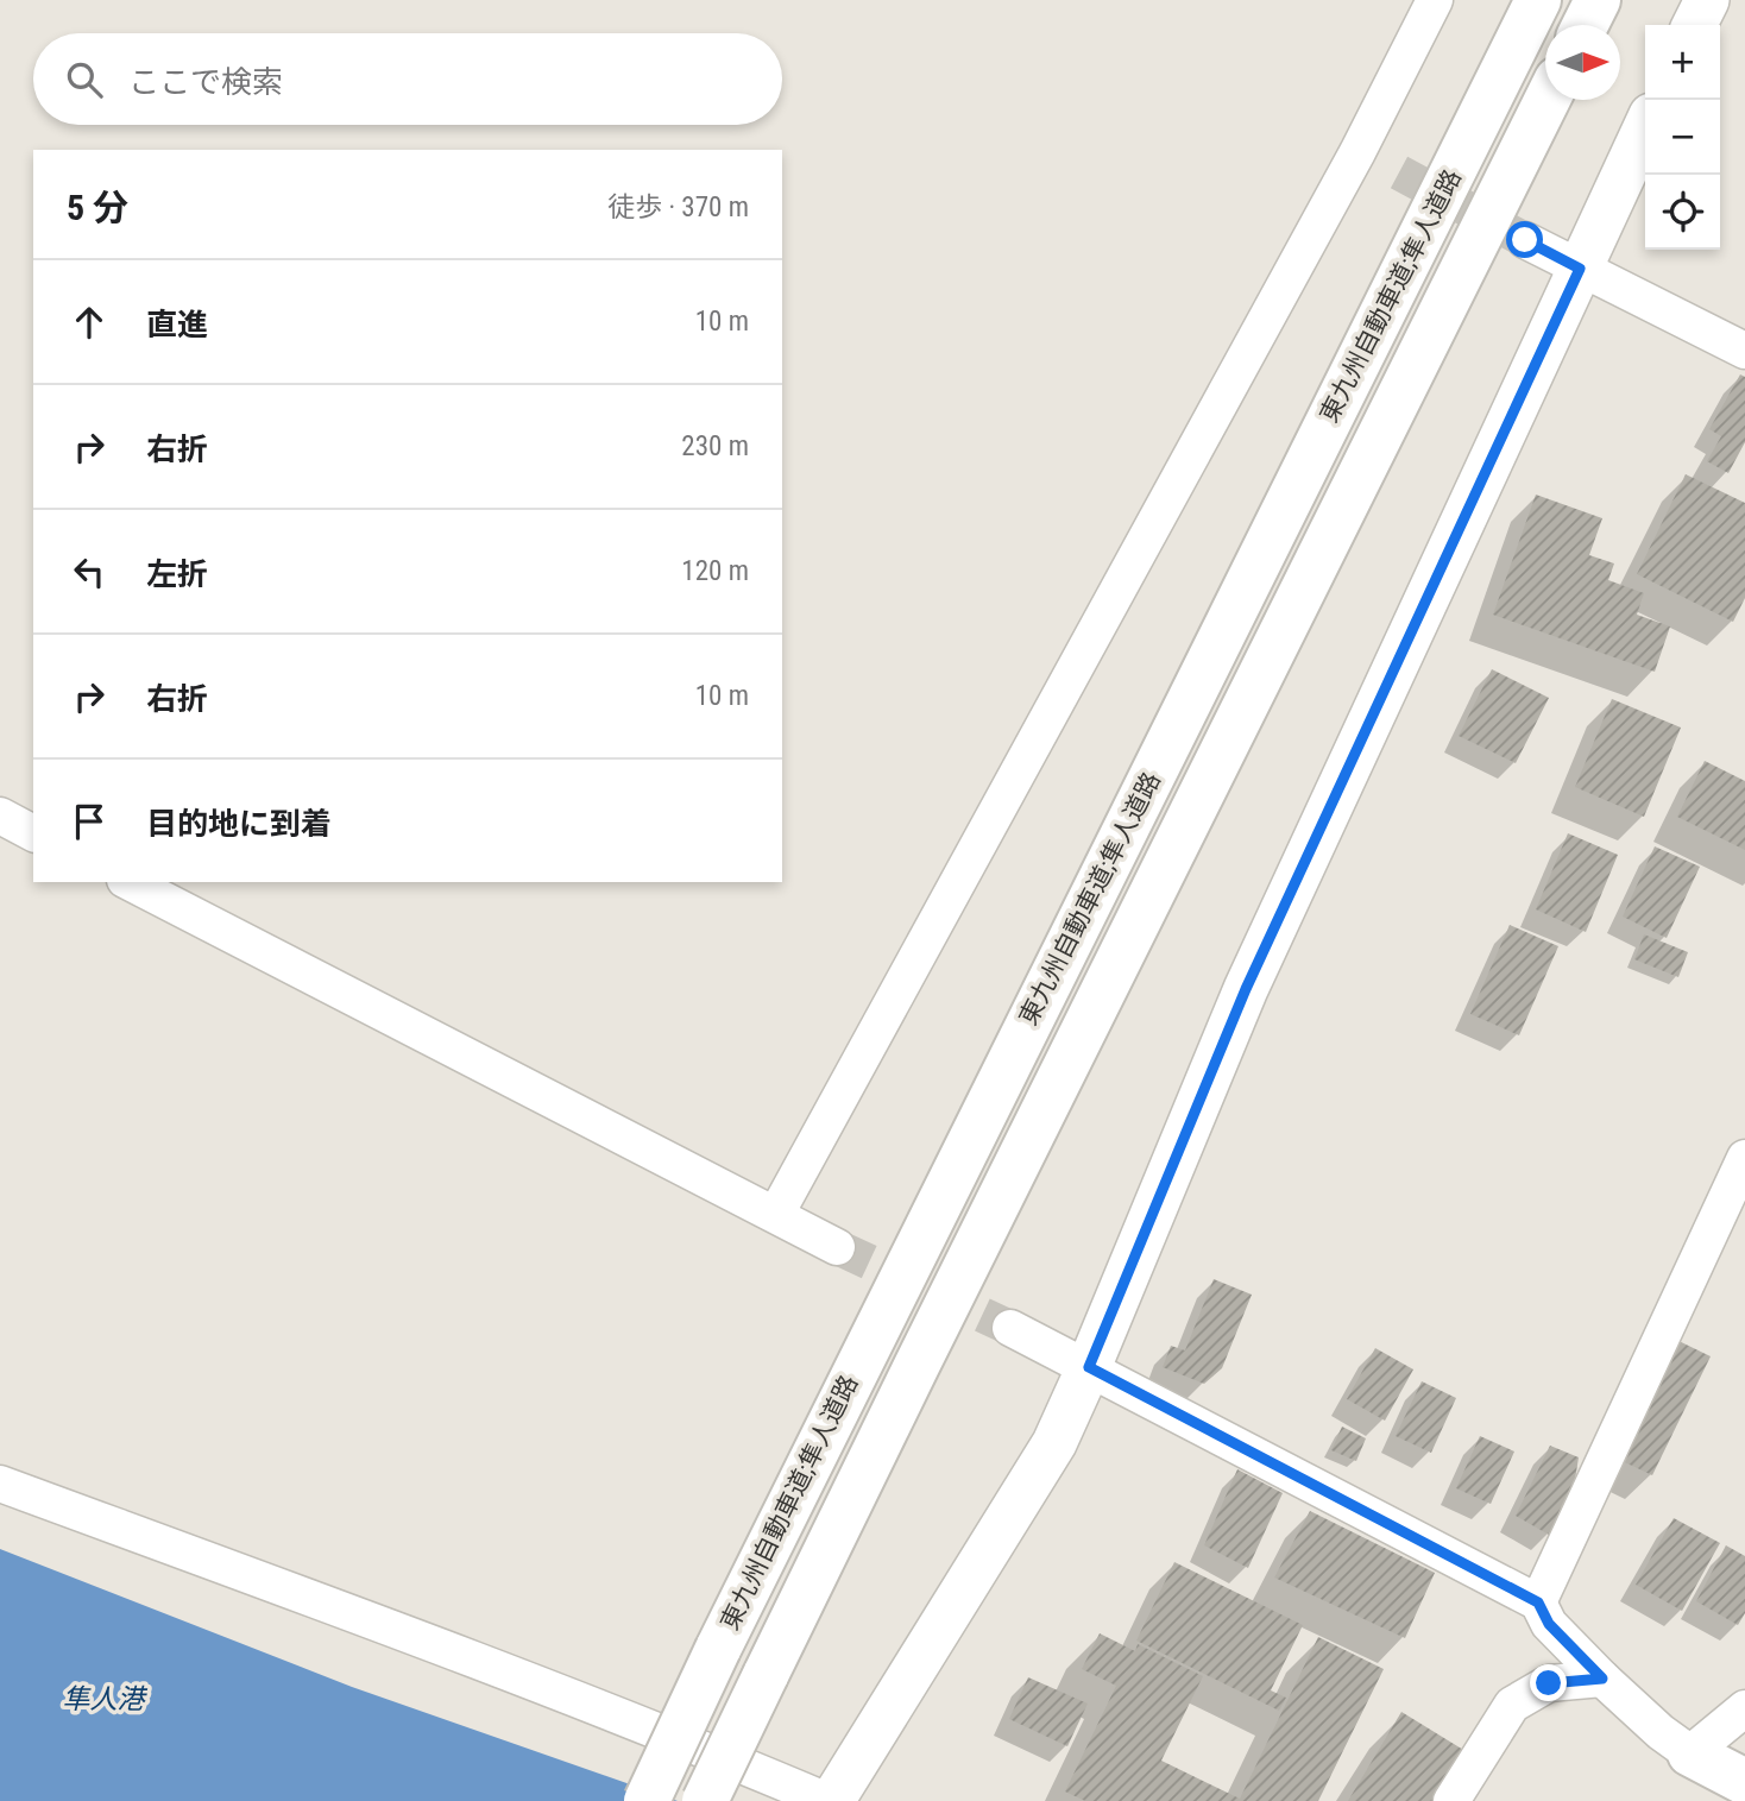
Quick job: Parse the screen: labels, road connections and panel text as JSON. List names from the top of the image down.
{
  "streets": {
    "main road": ["東九州自動車道;隼人道路"]
  },
  "water": ["隼人港"],
  "north": "right",
  "page": {
    "map_buttons": ["+", "−"],
    "search": "ここで検索",
    "heading": ["5 分", "徒歩 · 370 m"],
    "list": [
      ["直進", "10 m"],
      ["右折", "230 m"],
      ["左折", "120 m"],
      ["右折", "10 m"],
      "目的地に到着"
    ]
  }
}
